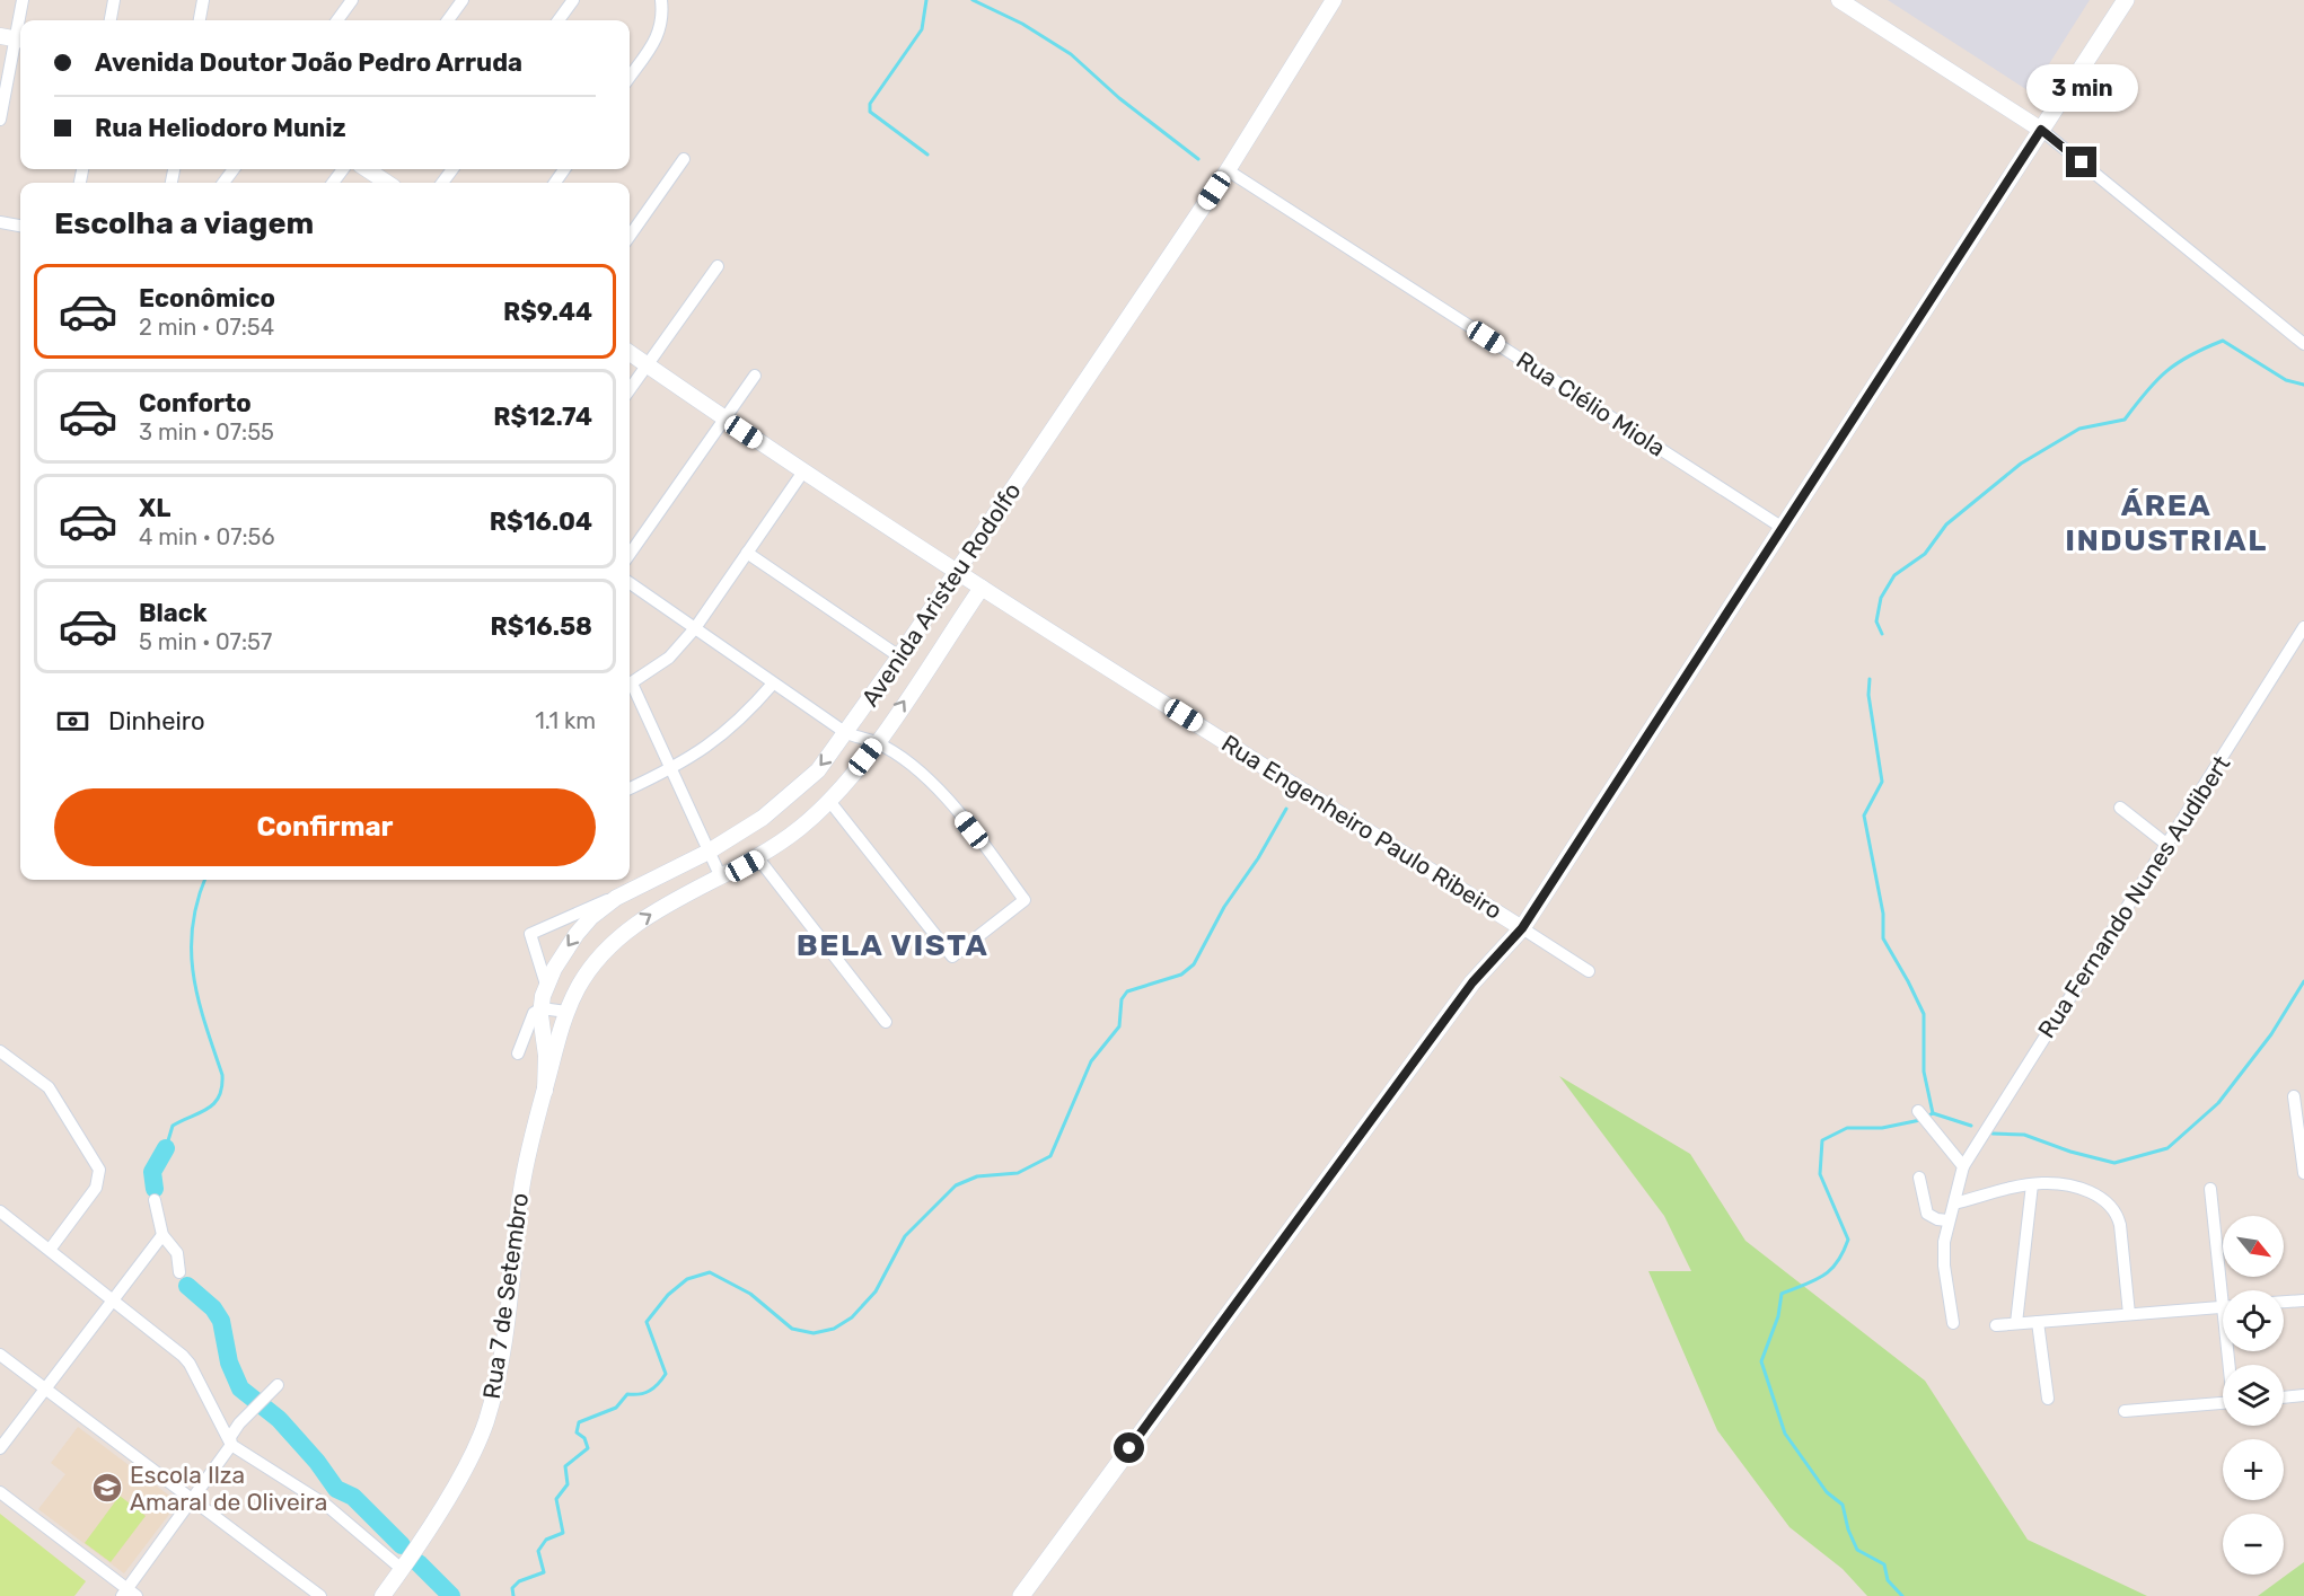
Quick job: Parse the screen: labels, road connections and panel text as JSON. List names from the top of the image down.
{
  "streets": {
    "street": [
      "Rua Clélio Miola",
      "Avenida Aristeu Rodolfo",
      "Rua Engenheiro Paulo Ribeiro",
      "Rua Fernando Nunes Audibert",
      "Rua 7 de Setembro"
    ]
  },
  "crossings": [
    ["Rua Clélio Miola", "Avenida Aristeu Rodolfo"],
    ["Avenida Aristeu Rodolfo", "Rua Engenheiro Paulo Ribeiro"],
    ["Avenida Aristeu Rodolfo", "Rua 7 de Setembro"]
  ],
  "districts": ["ÁREA INDUSTRIAL", "BELA VISTA"],
  "places": {
    "school or university": ["Escola Ilza Amaral de Oliveira"]
  },
  "north": "bottom right",
  "page": {
    "banner": ["Avenida Doutor João Pedro Arruda", "Rua Heliodoro Muniz"],
    "bubble": "3 min",
    "heading": "Escolha a viagem",
    "list": [
      {
        "name": "Econômico",
        "note": "2 min · 07:54",
        "value": "R$9.44"
      },
      {
        "name": "Conforto",
        "note": "3 min · 07:55",
        "value": "R$12.74"
      },
      {
        "name": "XL",
        "note": "4 min · 07:56",
        "value": "R$16.04"
      },
      {
        "name": "Black",
        "note": "5 min · 07:57",
        "value": "R$16.58"
      }
    ],
    "pay": ["Dinheiro", "1.1 km"],
    "buttons": "Confirmar",
    "map_buttons": ["+", "−"]
  }
}
